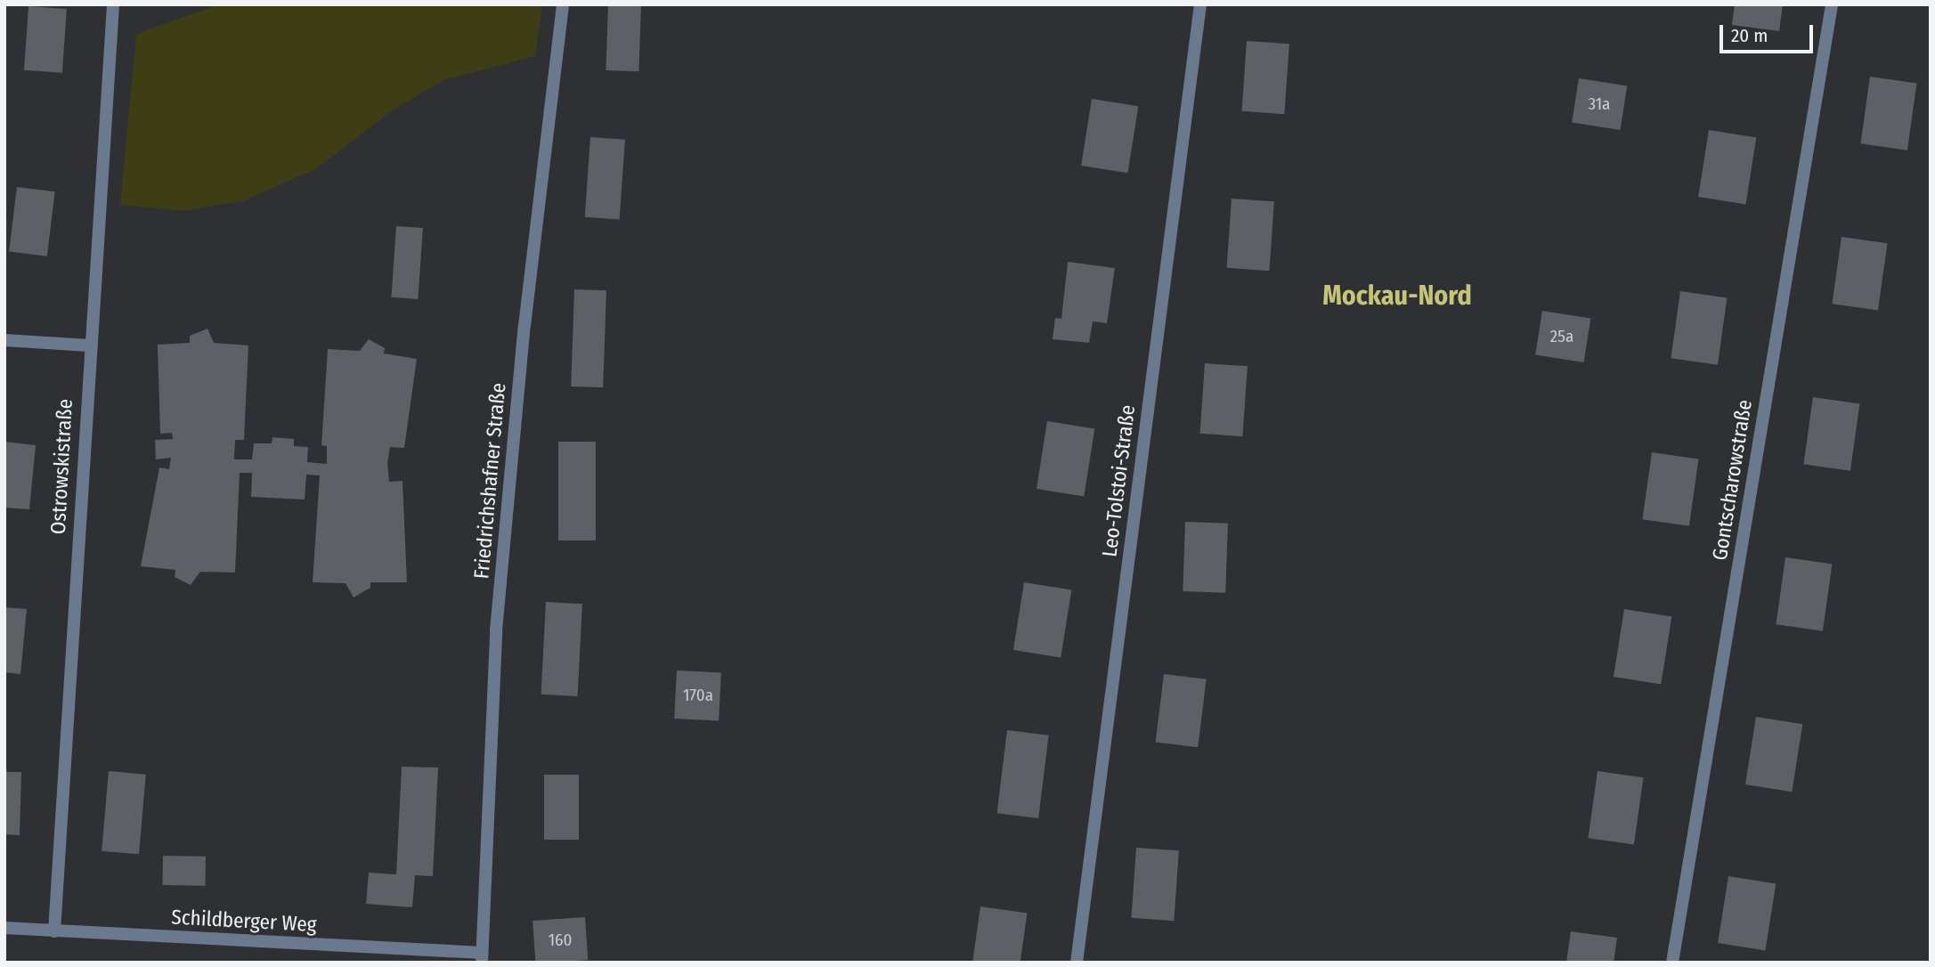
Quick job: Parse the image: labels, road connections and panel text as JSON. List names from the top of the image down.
{
  "streets": {
    "street": [
      "Ostrowskistraße",
      "Gontscharowstraße",
      "Friedrichshafner Straße",
      "Leo-Tolstoi-Straße",
      "Schildberger Weg"
    ]
  },
  "crossings": [
    ["Ostrowskistraße", "Schildberger Weg"],
    ["Friedrichshafner Straße", "Schildberger Weg"]
  ],
  "districts": ["Mockau-Nord"],
  "house_numbers": [
    "31a",
    "25a",
    "170a",
    "160"
  ],
  "scale_bar": "20 m"
}
